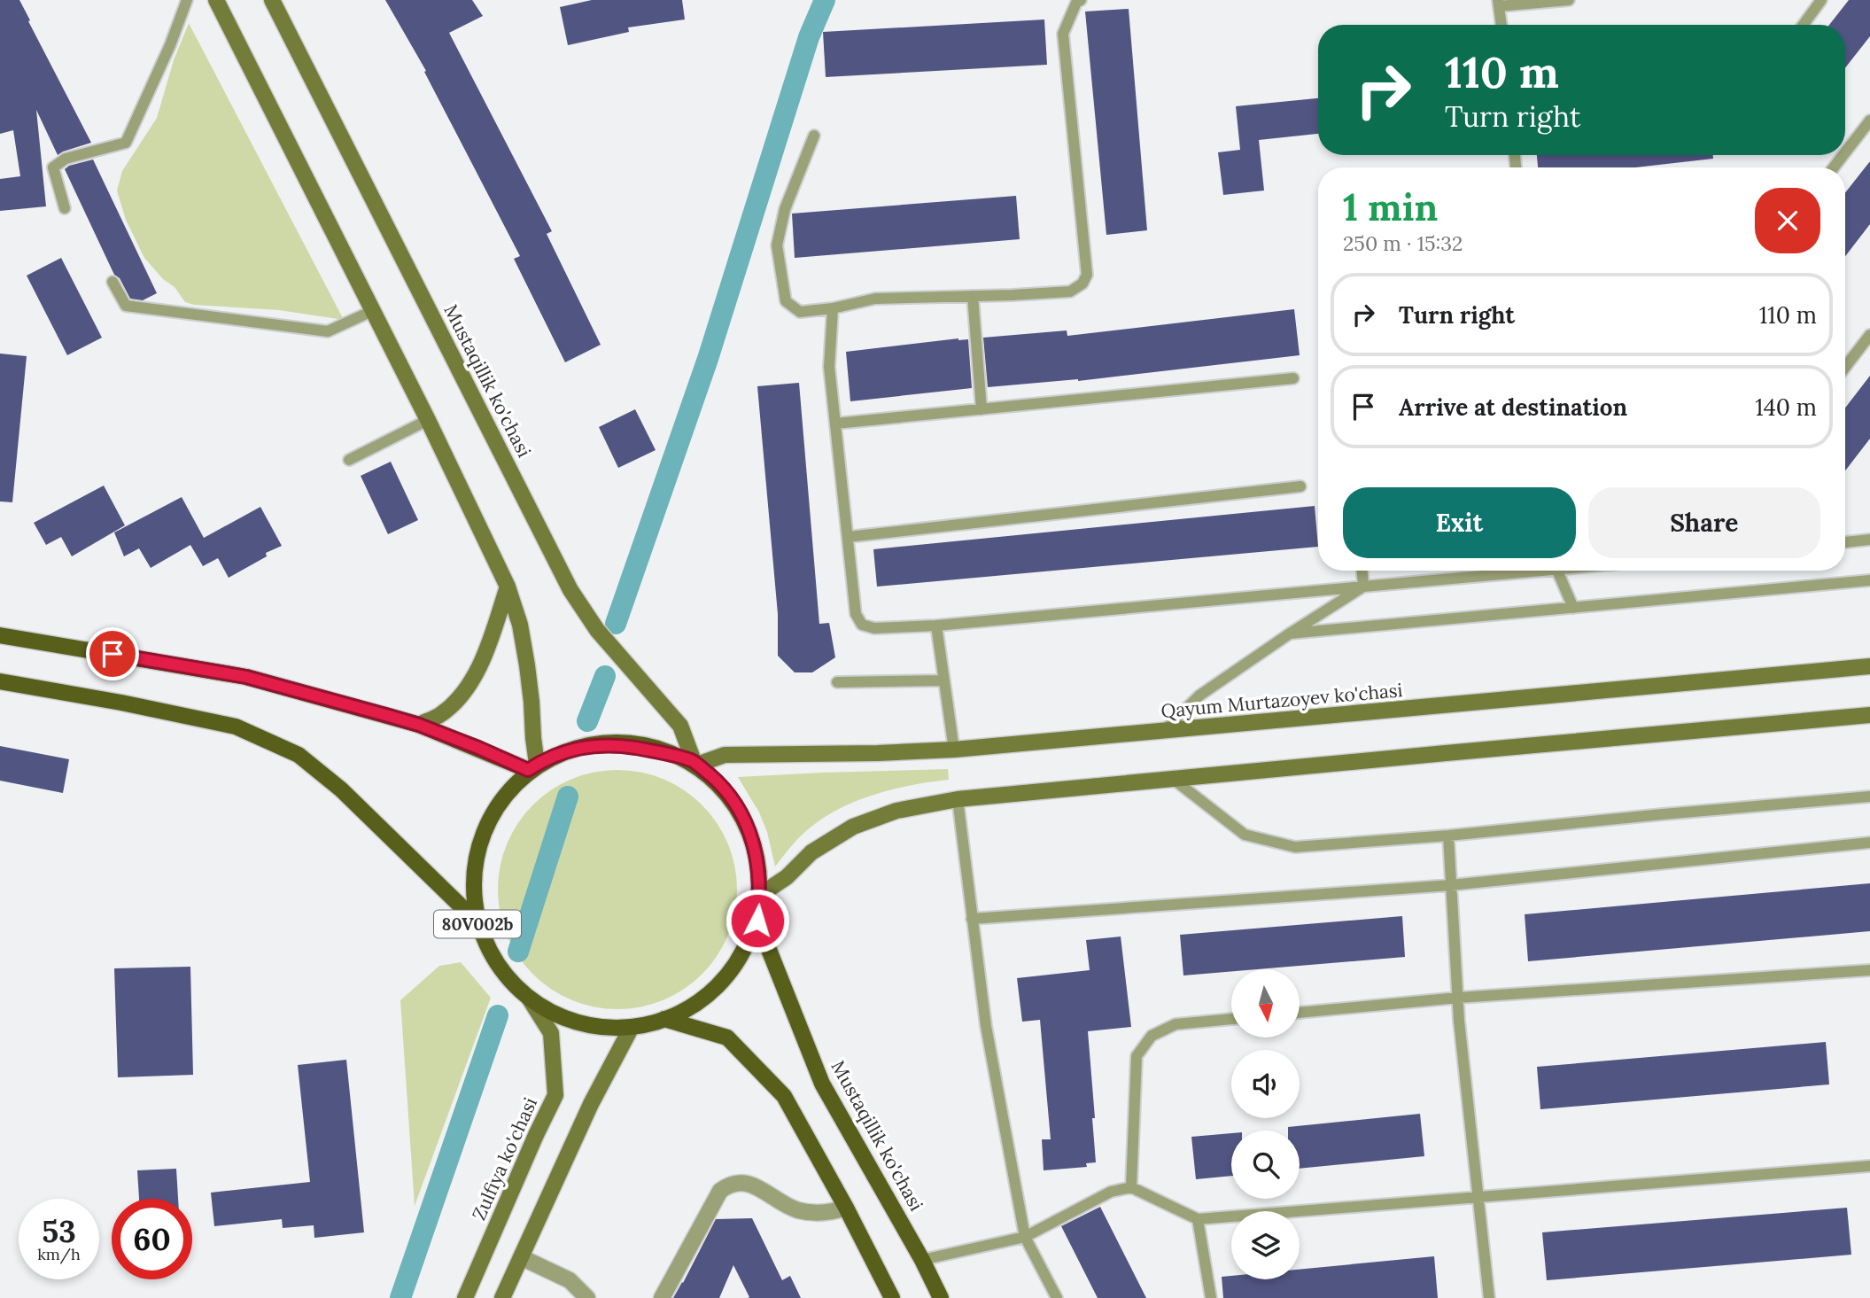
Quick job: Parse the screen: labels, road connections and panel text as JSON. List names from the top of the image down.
{
  "streets": {
    "main road": [
      "Mustaqillik ko'chasi",
      "Qayum Murtazoyev ko'chasi",
      "80V002b",
      "Zulfiya ko'chasi"
    ]
  },
  "crossings": [
    ["Mustaqillik ko'chasi", "Qayum Murtazoyev ko'chasi"],
    ["Mustaqillik ko'chasi", "80V002b"],
    ["Qayum Murtazoyev ko'chasi", "80V002b"],
    ["80V002b", "Zulfiya ko'chasi"]
  ],
  "north": "bottom",
  "page": {
    "turn": ["110 m", "Turn right"],
    "heading": ["1 min", "250 m · 15:32"],
    "list": [
      {
        "name": "Turn right",
        "value": "110 m"
      },
      {
        "name": "Arrive at destination",
        "value": "140 m"
      }
    ],
    "buttons": ["Exit", "Share"],
    "speed": "53 km/h",
    "limit": "60"
  }
}
